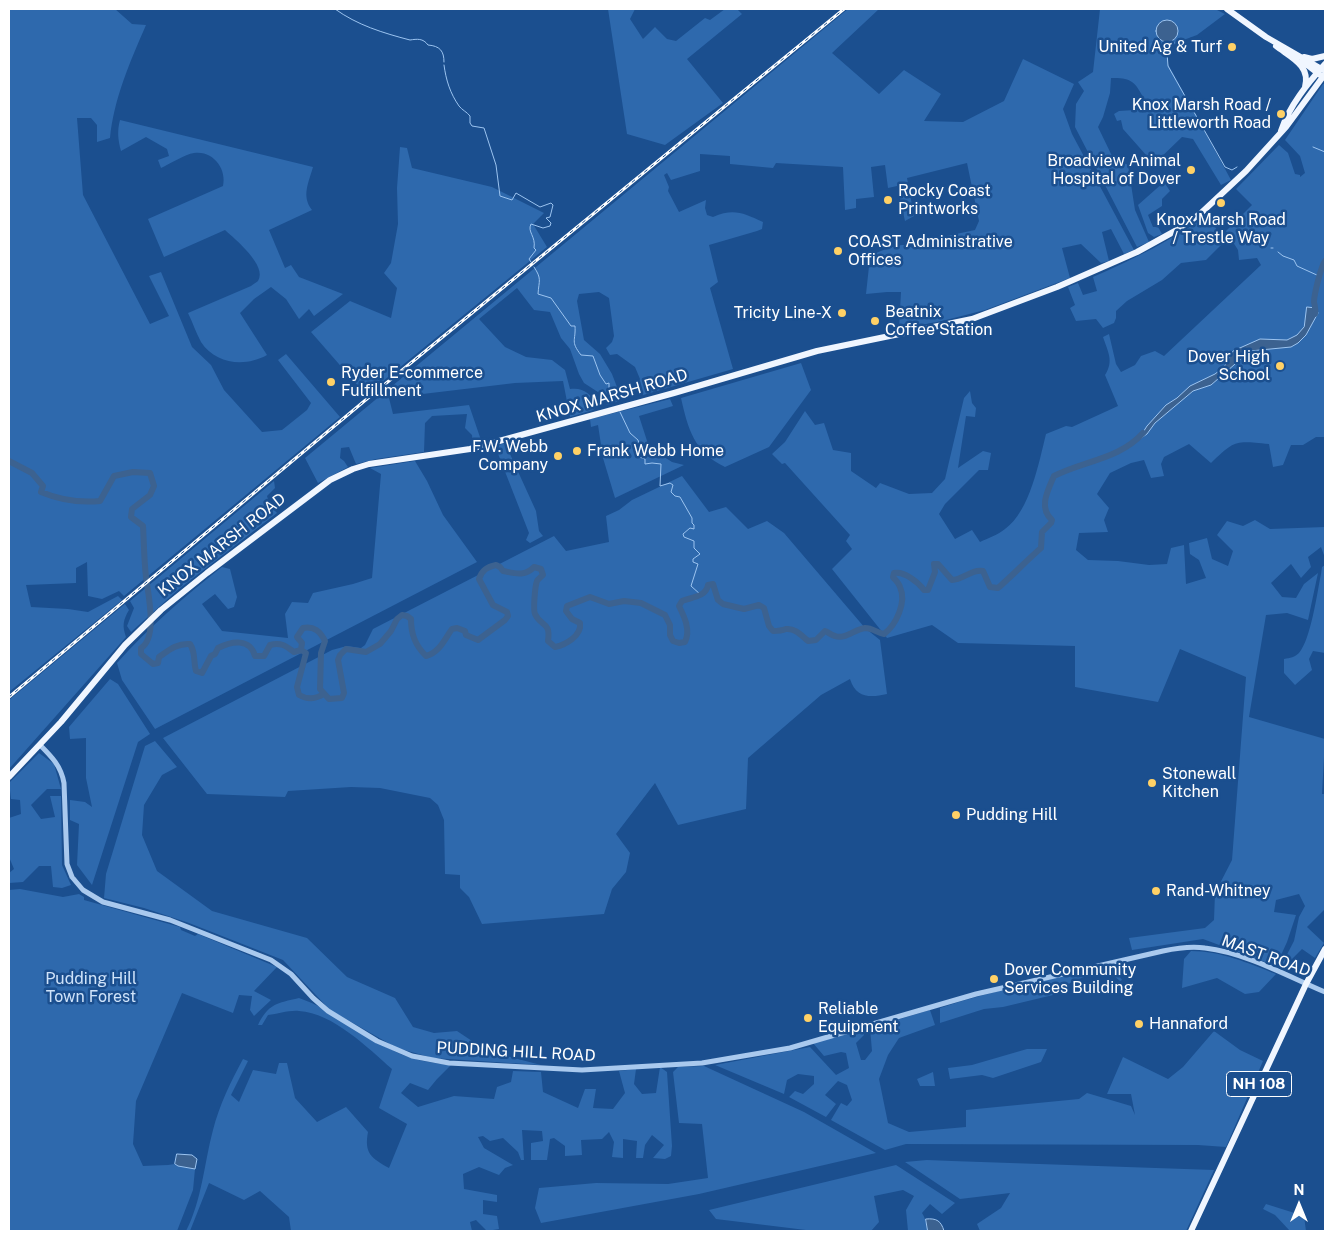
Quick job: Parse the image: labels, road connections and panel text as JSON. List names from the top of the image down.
{
  "streets": {
    "main road": ["KNOX MARSH ROAD", "NH 108"],
    "street": ["MAST ROAD", "PUDDING HILL ROAD"]
  },
  "crossings": [
    ["KNOX MARSH ROAD", "PUDDING HILL ROAD"],
    ["MAST ROAD", "PUDDING HILL ROAD"],
    ["MAST ROAD", "NH 108"]
  ],
  "parks": ["Pudding Hill Town Forest"],
  "places": [
    "United Ag & Turf",
    "Knox Marsh Road / Littleworth Road",
    "Broadview Animal Hospital of Dover",
    "Rocky Coast Printworks",
    "Knox Marsh Road / Trestle Way",
    "COAST Administrative Offices",
    "Tricity Line-X",
    "Beatnix Coffee Station",
    "Dover High School",
    "Ryder E-commerce Fulfillment",
    "Frank Webb Home",
    "F.W. Webb Company",
    "Stonewall Kitchen",
    "Pudding Hill",
    "Rand-Whitney",
    "Dover Community Services Building",
    "Reliable Equipment",
    "Hannaford"
  ],
  "north": "top"
}
